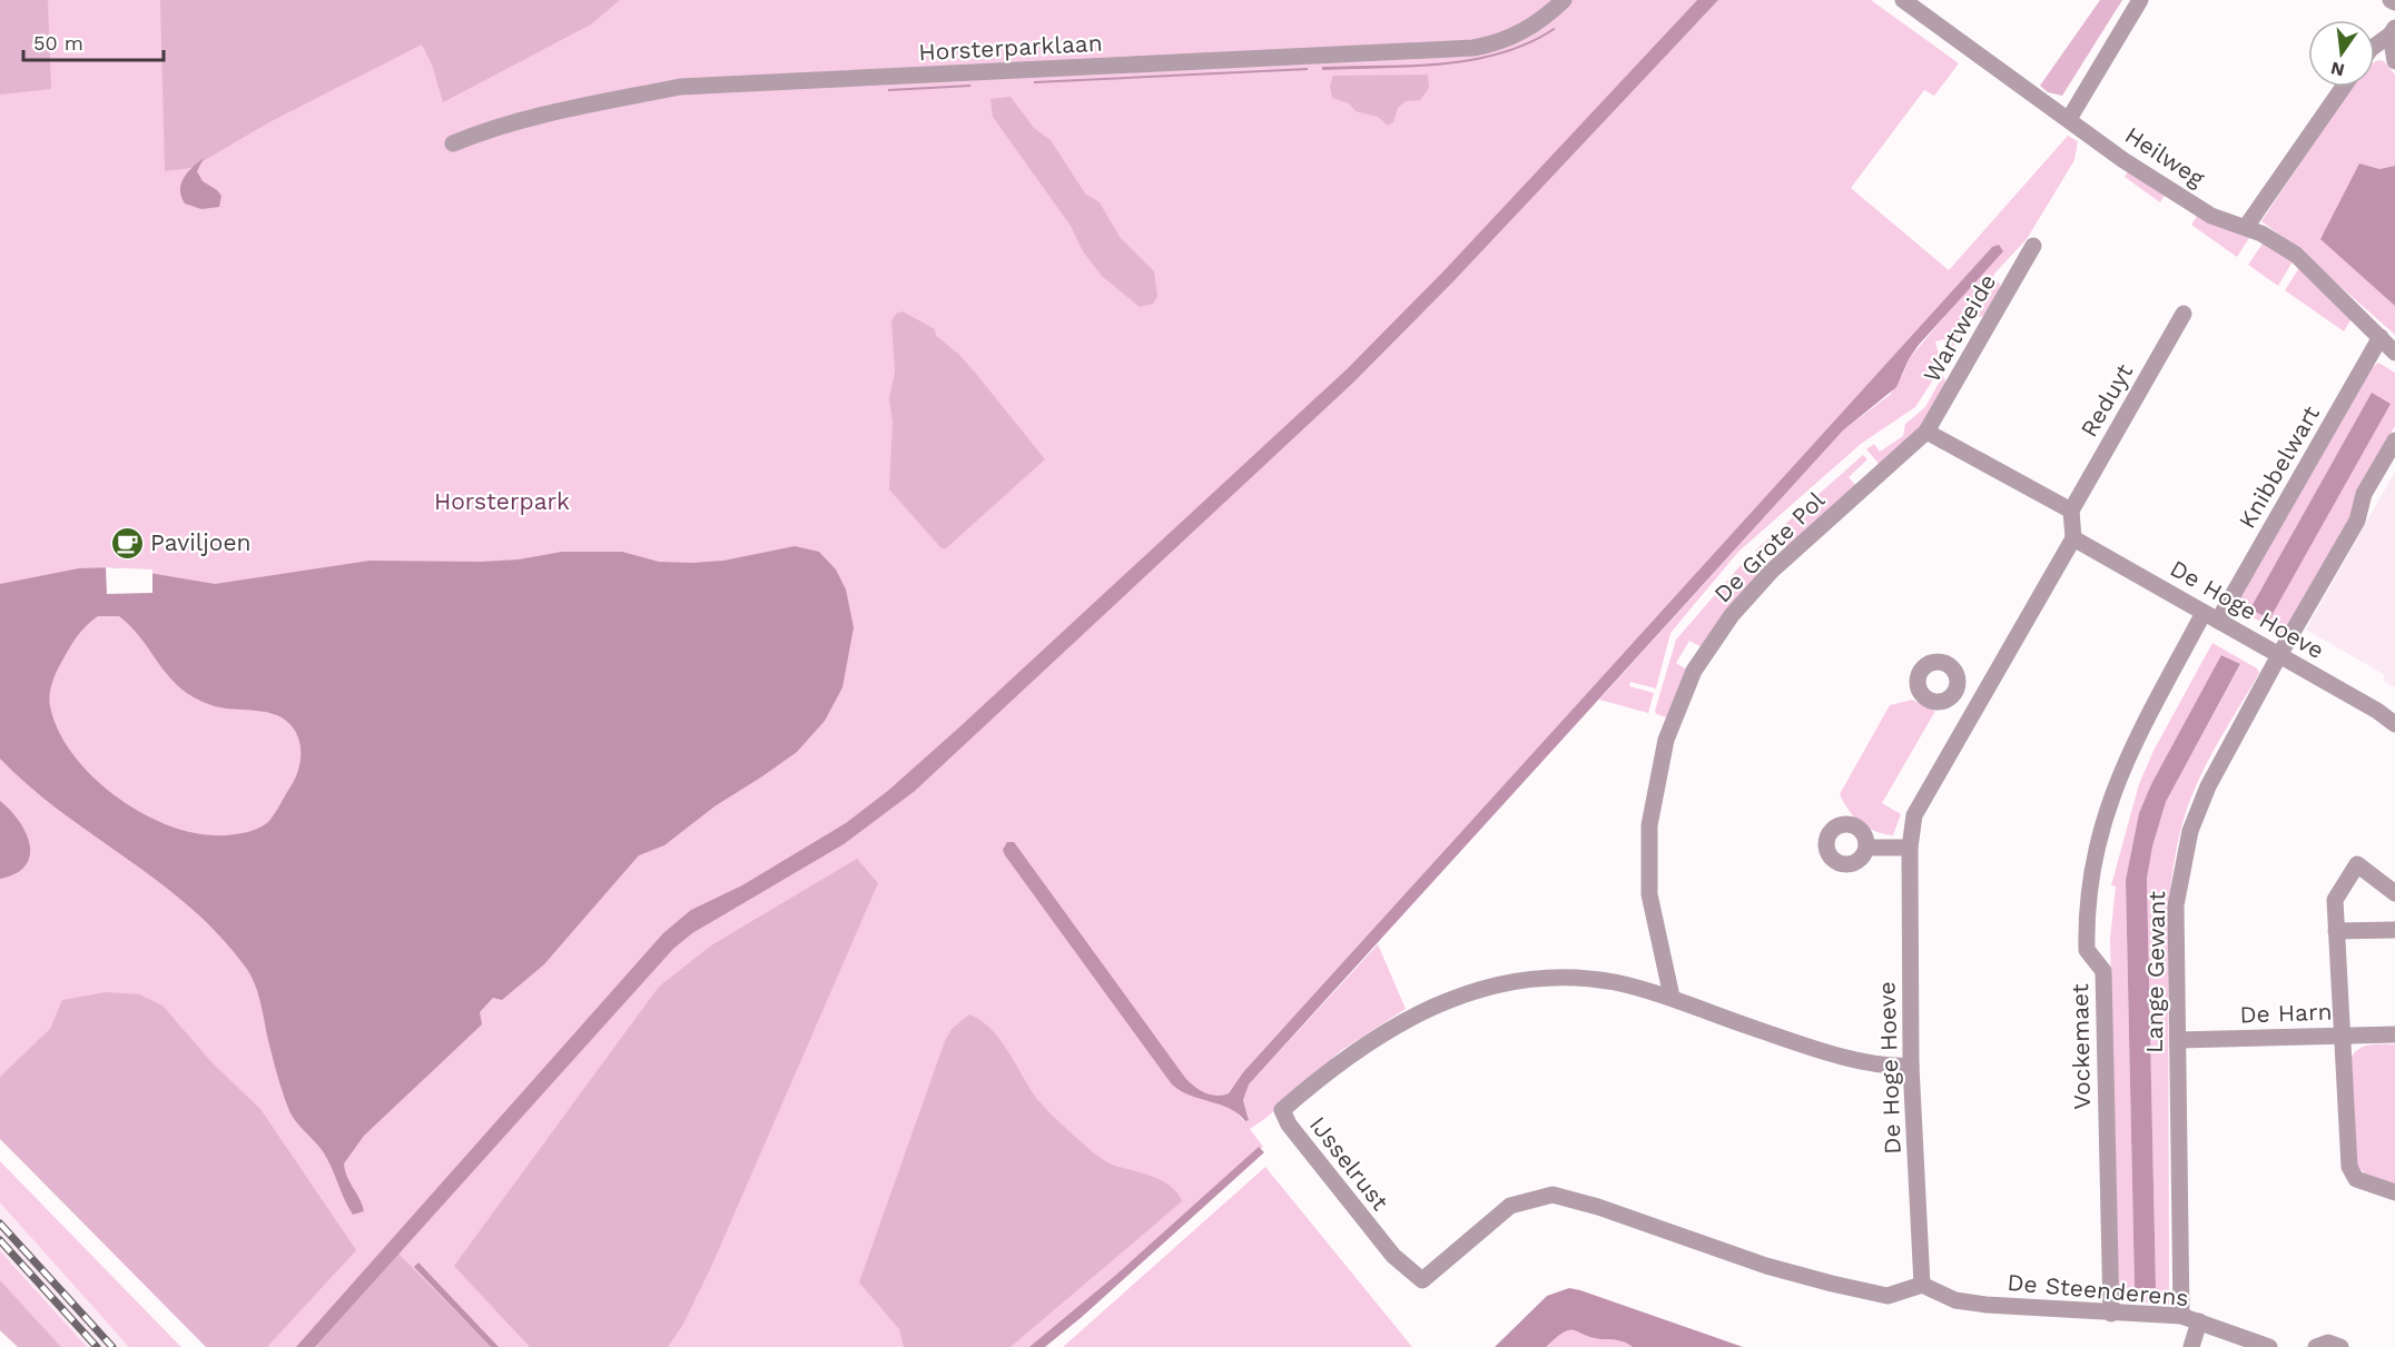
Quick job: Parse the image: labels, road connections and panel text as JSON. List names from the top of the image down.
{
  "streets": {
    "street": [
      "Horsterparklaan",
      "Heilweg",
      "Wartweide",
      "Reduyt",
      "Knibbelwart",
      "De Grote Pol",
      "De Hoge Hoeve",
      "Lange Gewant",
      "De Harn",
      "Vockemaet",
      "IJsselrust",
      "De Steenderens"
    ]
  },
  "crossings": [
    ["Heilweg", "Knibbelwart"],
    ["Wartweide", "De Grote Pol"],
    ["Knibbelwart", "De Hoge Hoeve"],
    ["Knibbelwart", "Vockemaet"],
    ["De Grote Pol", "IJsselrust"],
    ["De Hoge Hoeve", "Lange Gewant"],
    ["De Hoge Hoeve", "Vockemaet"],
    ["De Hoge Hoeve", "IJsselrust"],
    ["De Hoge Hoeve", "De Steenderens"],
    ["Lange Gewant", "De Harn"],
    ["Lange Gewant", "De Steenderens"],
    ["Vockemaet", "De Steenderens"],
    ["IJsselrust", "De Steenderens"]
  ],
  "parks": ["Horsterpark"],
  "places": {
    "cafe": ["Paviljoen"]
  },
  "scale_bar": "50 m",
  "north": "bottom"
}
